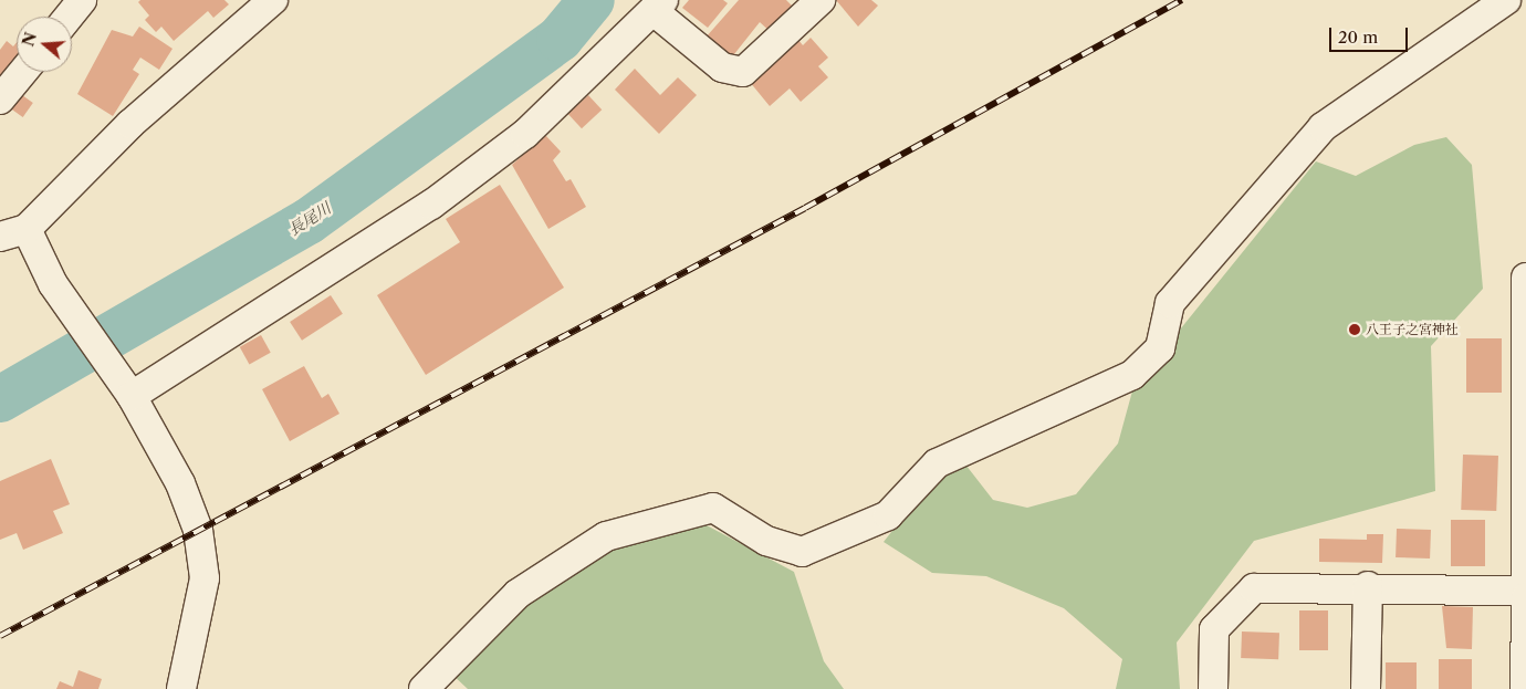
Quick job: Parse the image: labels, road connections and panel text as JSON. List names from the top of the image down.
{
  "water": ["長尾川"],
  "places": ["八王子之宮神社"],
  "scale_bar": "20 m",
  "north": "left"
}
